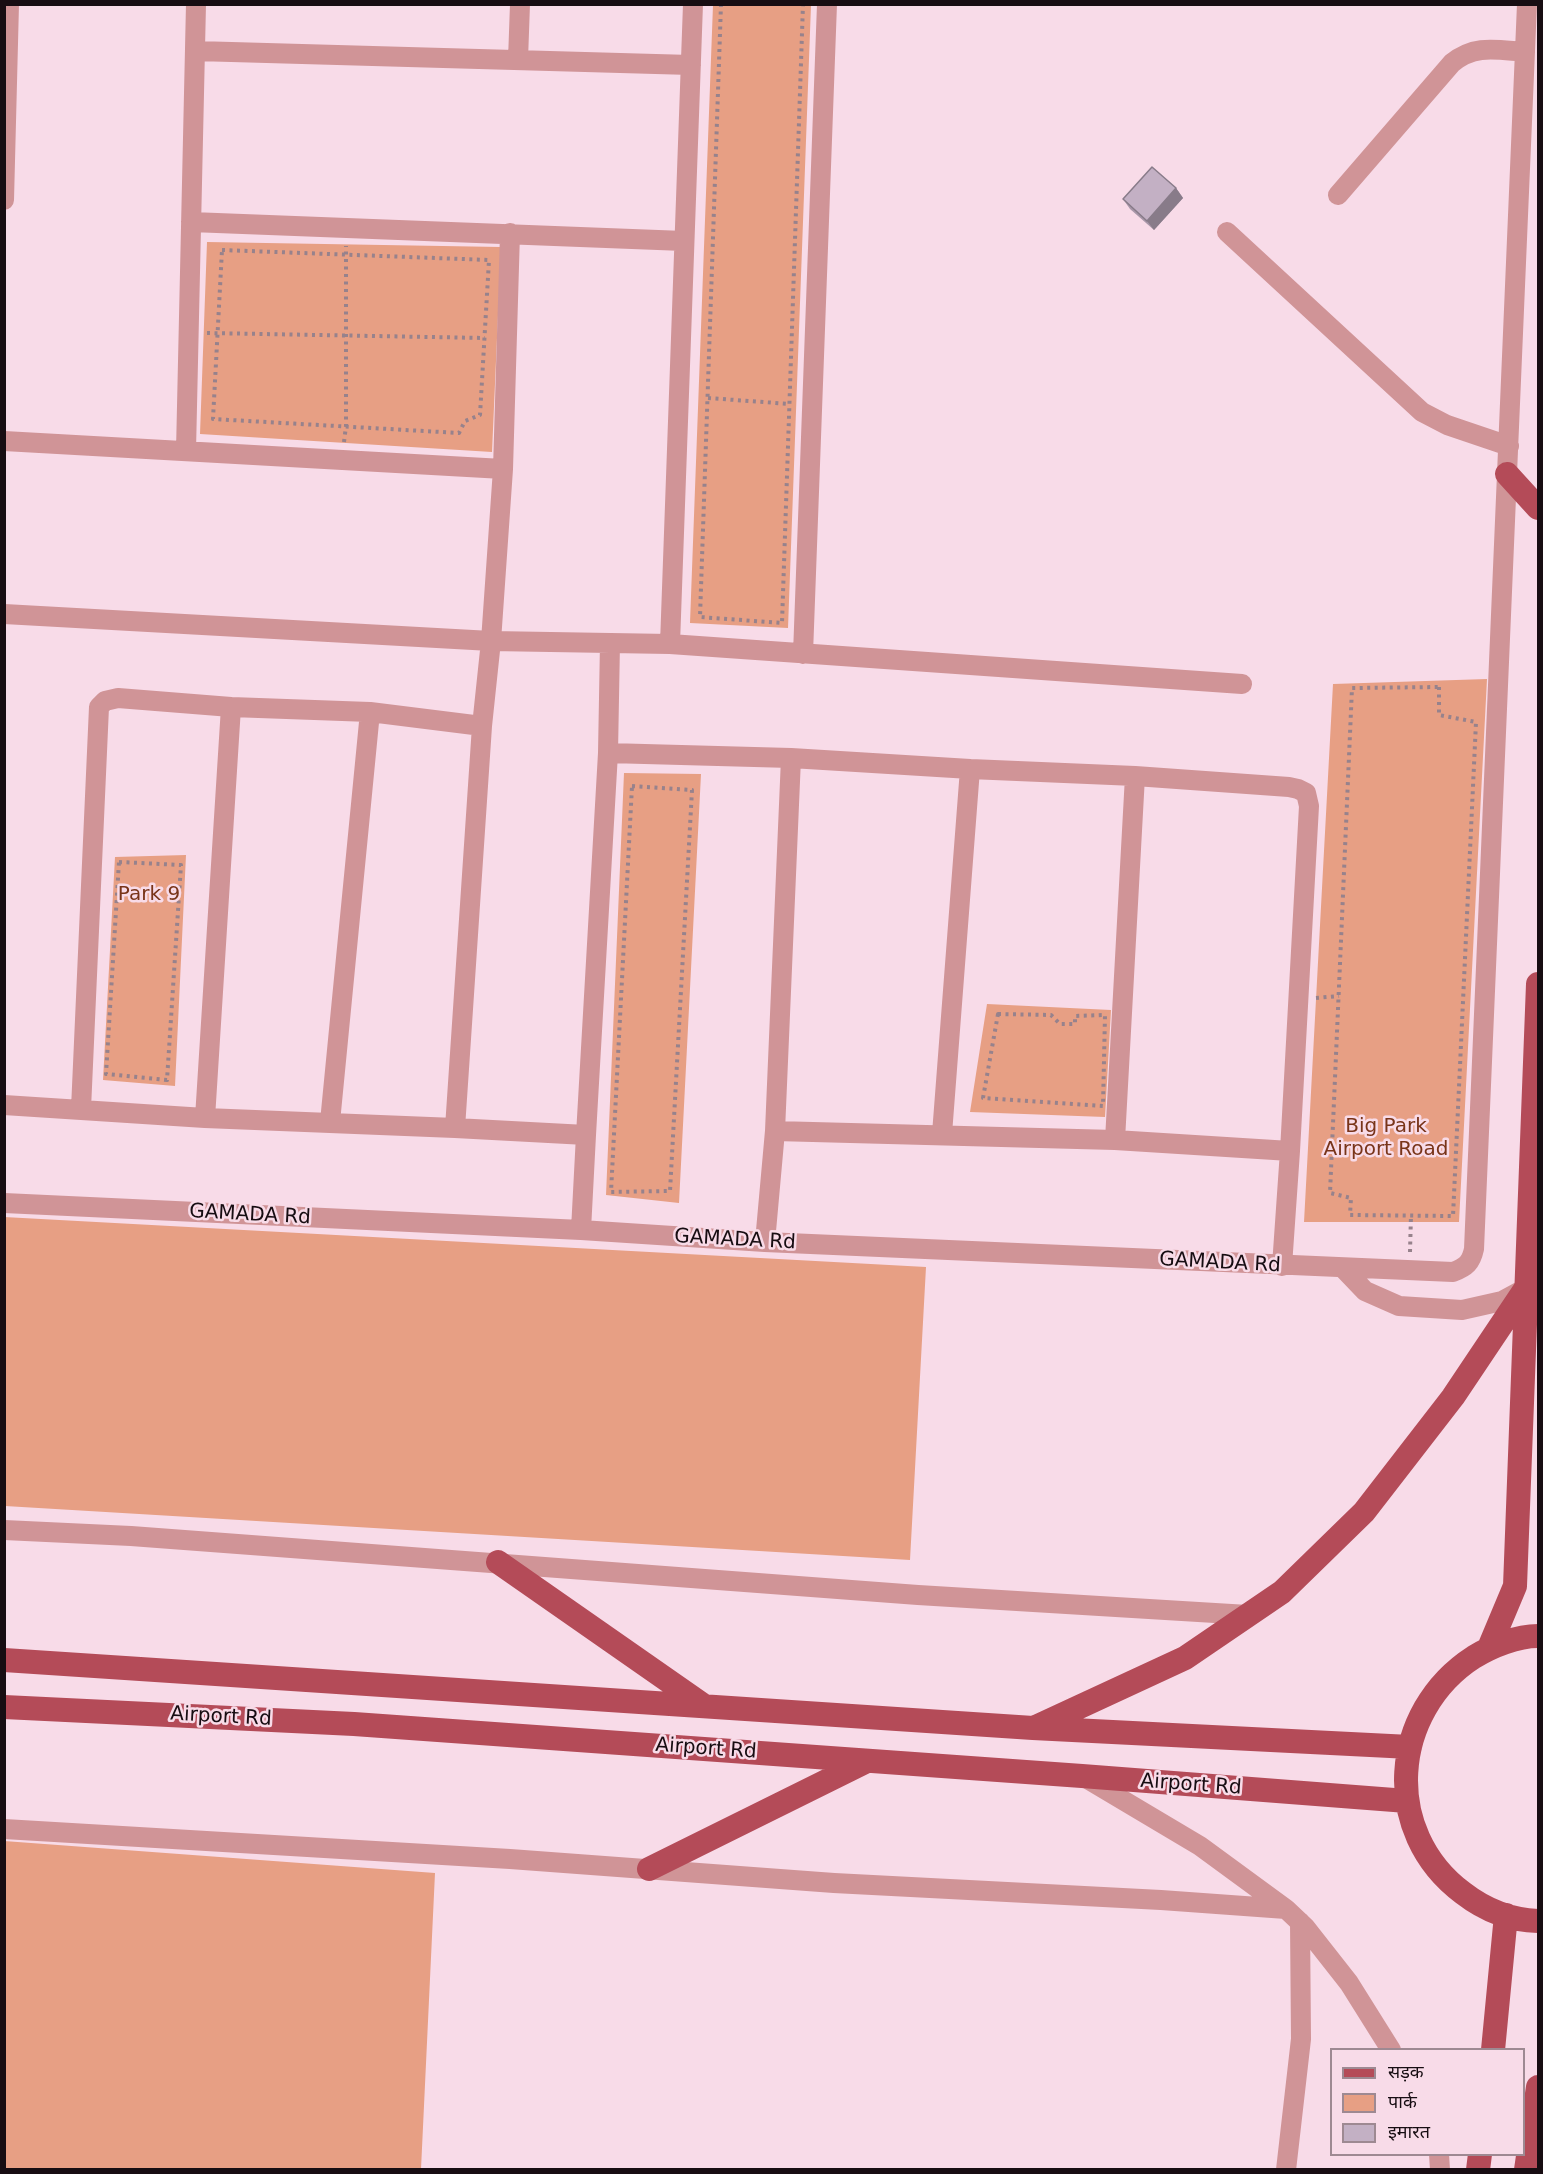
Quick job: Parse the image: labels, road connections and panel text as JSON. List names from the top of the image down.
{
  "streets": {
    "main road": ["Airport Rd"],
    "street": ["GAMADA Rd"]
  },
  "parks": ["Park 9", "Big Park Airport Road"],
  "legend": ["सड़क", "पार्क", "इमारत"]
}
